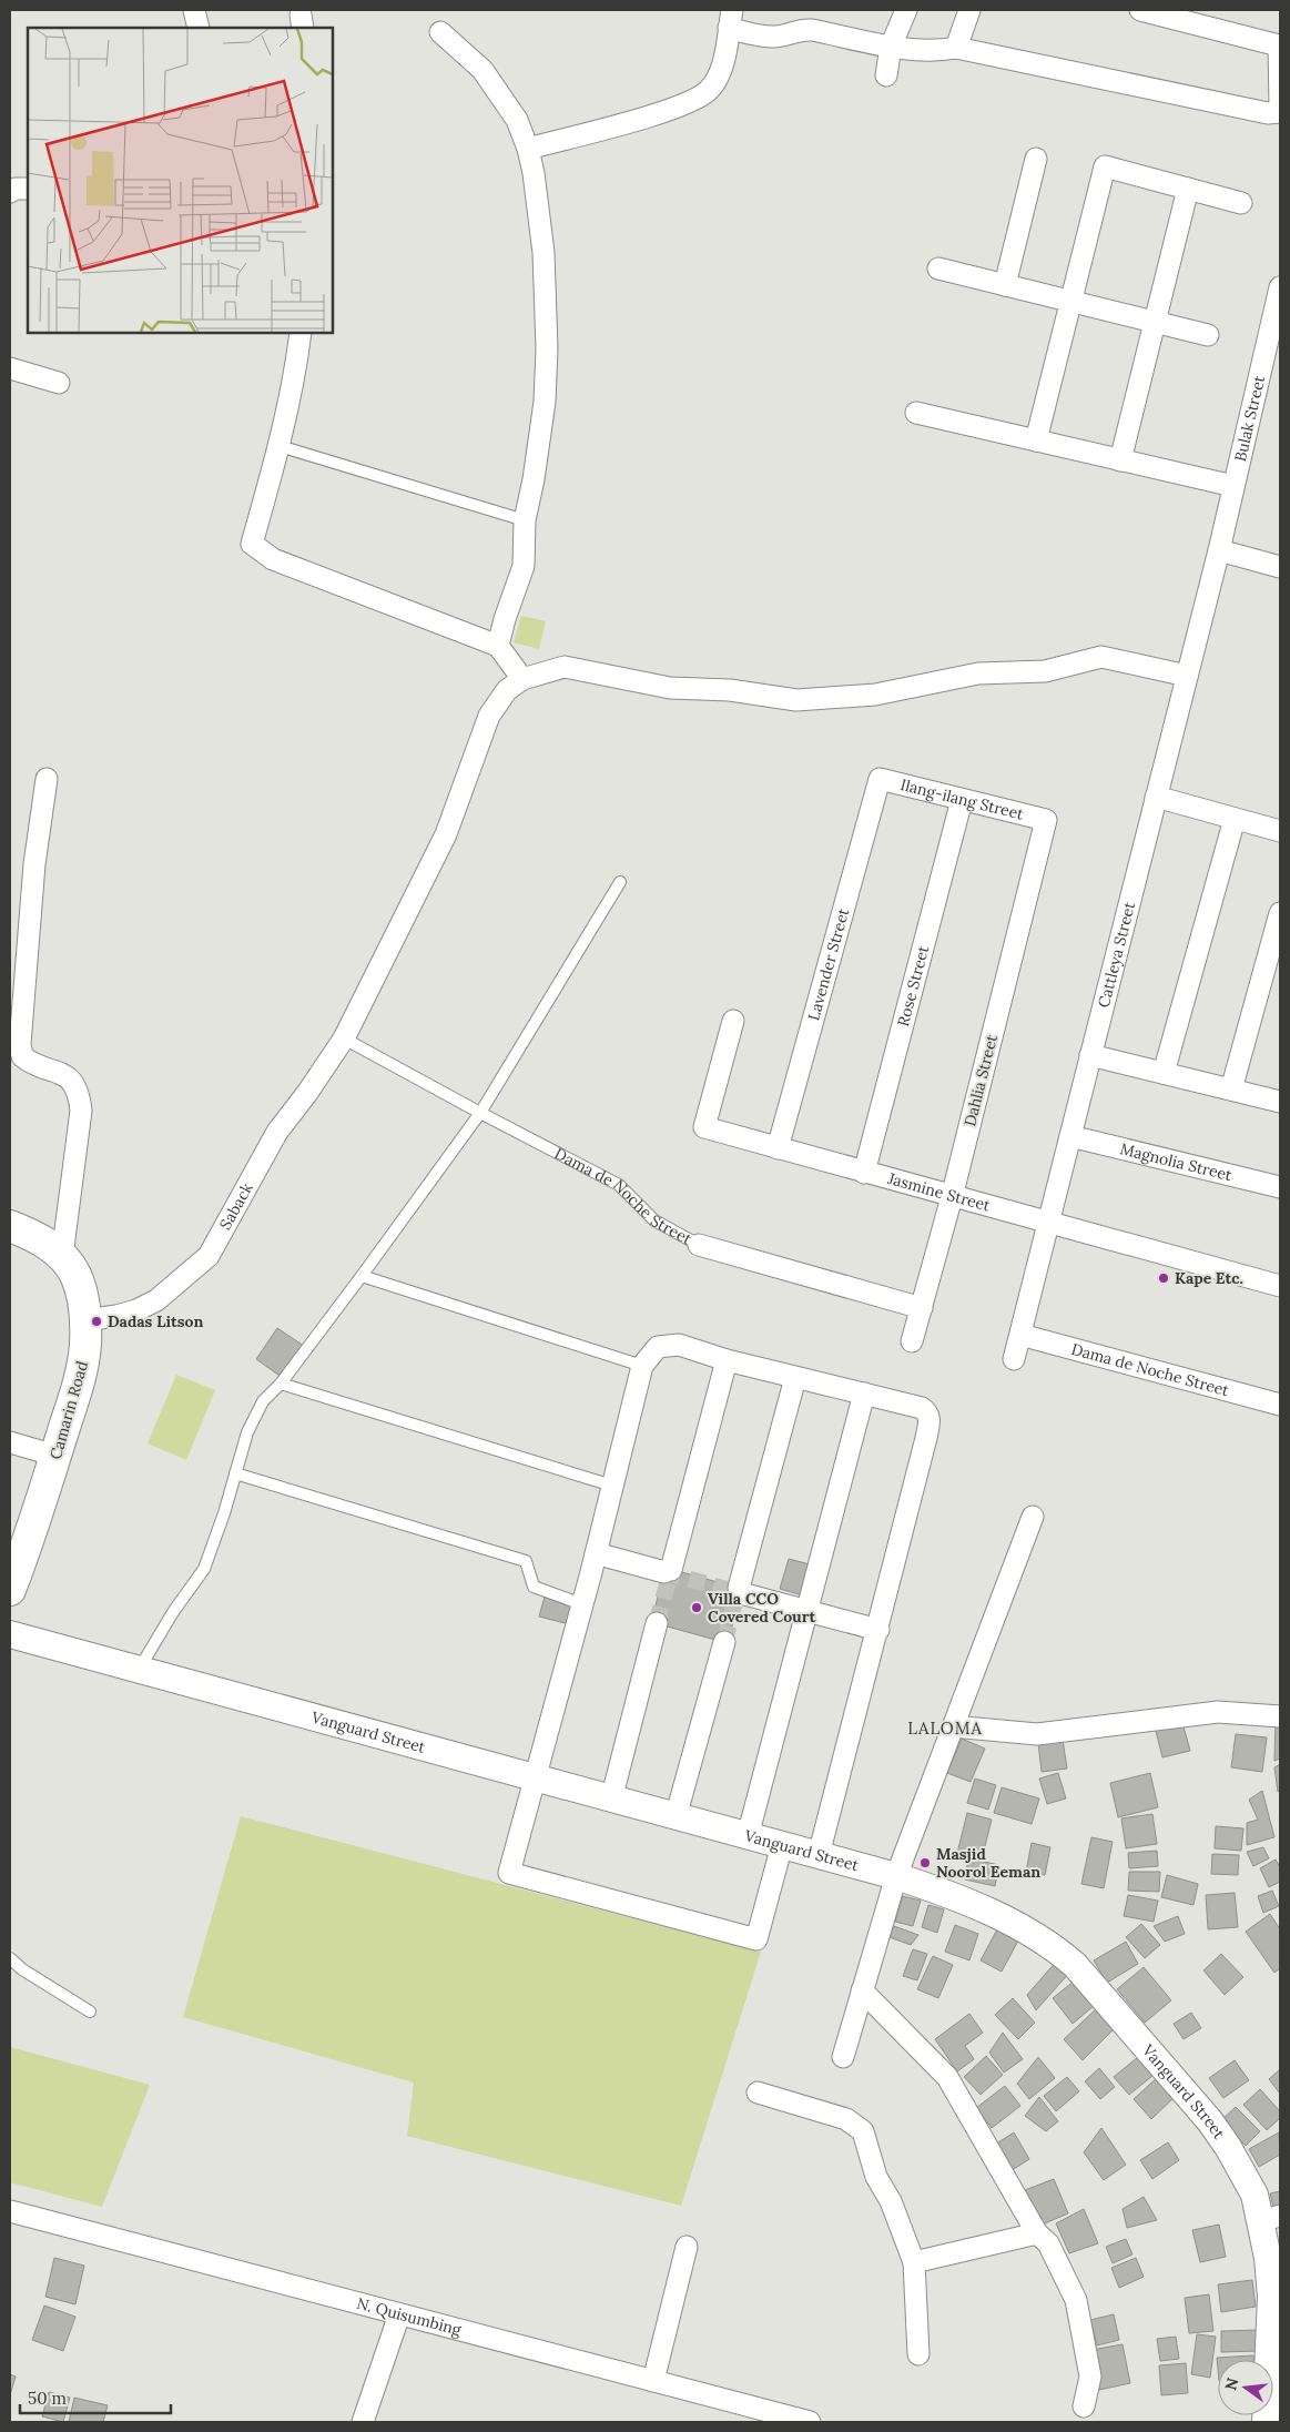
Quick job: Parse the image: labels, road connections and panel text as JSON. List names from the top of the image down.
{
  "streets": {
    "main road": ["Camarin Road"],
    "street": [
      "Bulak Street",
      "Ilang-ilang Street",
      "Cattleya Street",
      "Lavender Street",
      "Rose Street",
      "Dahlia Street",
      "Magnolia Street",
      "Jasmine Street",
      "Dama de Noche Street",
      "Saback",
      "Vanguard Street",
      "N. Quisumbing"
    ]
  },
  "crossings": [
    ["Bulak Street", "Cattleya Street"],
    ["Ilang-ilang Street", "Lavender Street"],
    ["Ilang-ilang Street", "Rose Street"],
    ["Ilang-ilang Street", "Dahlia Street"],
    ["Cattleya Street", "Magnolia Street"],
    ["Cattleya Street", "Jasmine Street"],
    ["Cattleya Street", "Dama de Noche Street"],
    ["Lavender Street", "Jasmine Street"],
    ["Rose Street", "Jasmine Street"],
    ["Dahlia Street", "Jasmine Street"],
    ["Dahlia Street", "Dama de Noche Street"],
    ["Dama de Noche Street", "Saback"],
    ["Saback", "Camarin Road"]
  ],
  "districts": ["LALOMA"],
  "places": [
    "Kape Etc.",
    "Dadas Litson",
    "Villa CCO Covered Court",
    "Masjid Noorol Eeman"
  ],
  "scale_bar": "50 m",
  "north": "left"
}
